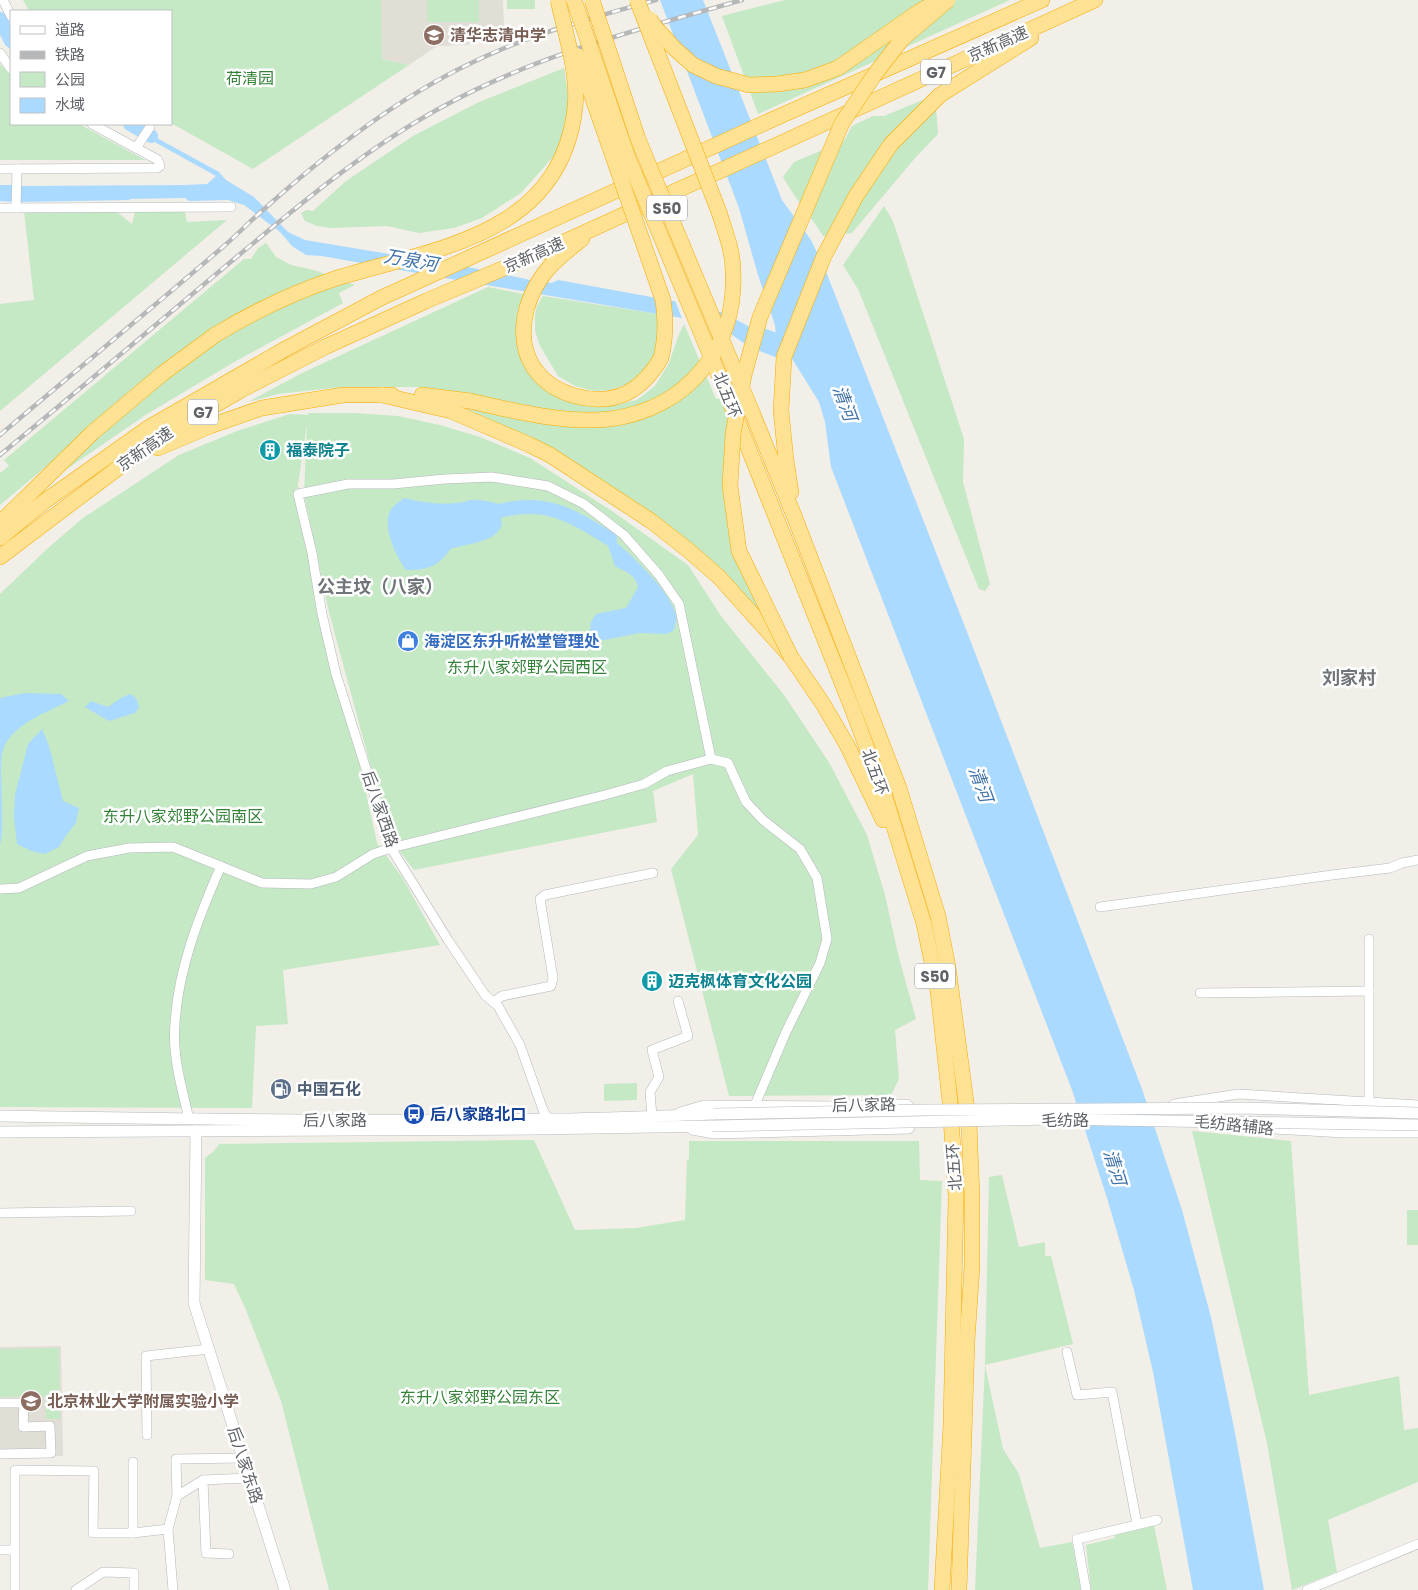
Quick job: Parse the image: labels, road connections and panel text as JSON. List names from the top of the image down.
{
  "streets": {
    "highway": [
      "京新高速",
      "G7",
      "S50",
      "北五环"
    ],
    "main road": ["后八家路", "毛纺路", "后八家东路"],
    "street": ["后八家西路", "毛纺路辅路"]
  },
  "crossings": [
    ["后八家西路", "后八家路"],
    ["后八家路", "毛纺路"],
    ["后八家路", "后八家东路"]
  ],
  "districts": ["公主坟（八家）", "刘家村"],
  "water": ["万泉河", "清河"],
  "parks": [
    "荷清园",
    "东升八家郊野公园西区",
    "东升八家郊野公园南区",
    "东升八家郊野公园东区"
  ],
  "places": {
    "school or university": ["清华志清中学", "北京林业大学附属实验小学"],
    "building": ["福泰院子", "迈克枫体育文化公园"],
    "shop": ["海淀区东升听松堂管理处"],
    "fuel station": ["中国石化"],
    "bus stop": ["后八家路北口"]
  },
  "legend": [
    "道路",
    "铁路",
    "公园",
    "水域"
  ]
}
